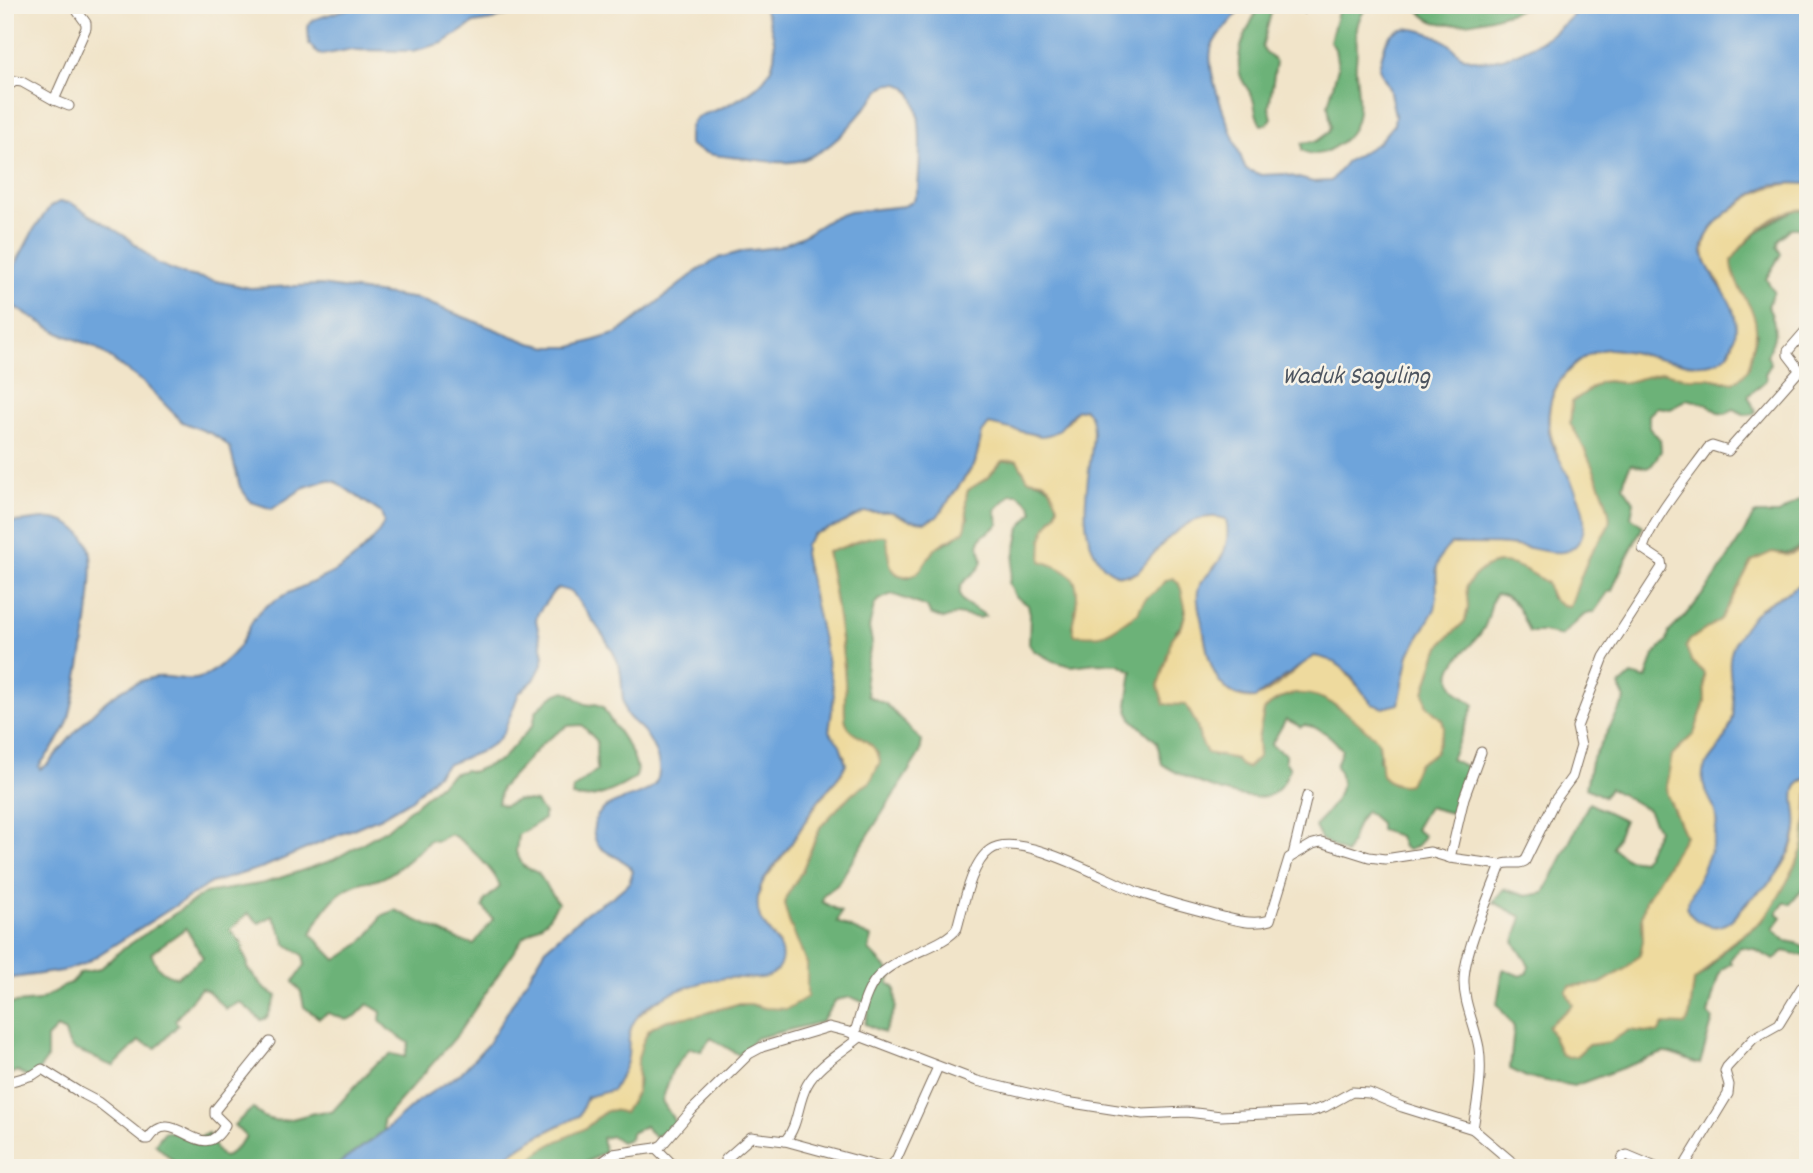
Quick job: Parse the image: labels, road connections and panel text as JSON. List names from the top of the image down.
{
  "water": ["Waduk Saguling"]
}
